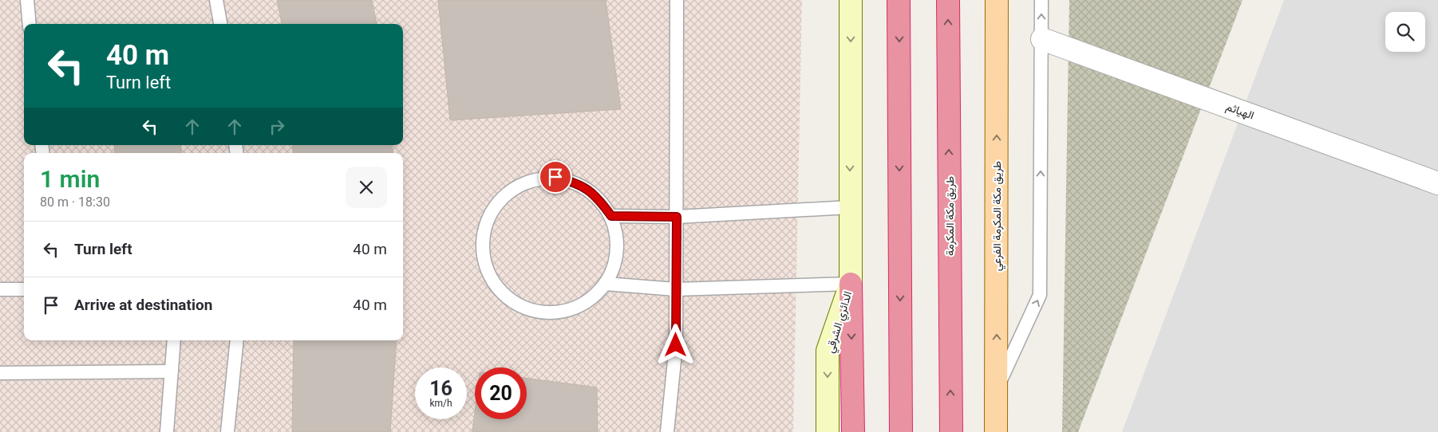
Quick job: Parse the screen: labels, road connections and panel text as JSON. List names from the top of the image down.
{
  "streets": {
    "highway": ["طريق مكة المكرمة"],
    "main road": ["طريق مكة المكرمة الفرعي", "الدائري الشرقي"],
    "street": ["الهياثم"]
  },
  "one_way": ["الدائري الشرقي"],
  "page": {
    "turn": ["40 m", "Turn left"],
    "heading": ["1 min", "80 m · 18:30"],
    "list": [
      {
        "name": "Turn left",
        "value": "40 m"
      },
      {
        "name": "Arrive at destination",
        "value": "40 m"
      }
    ],
    "speed": "16 km/h",
    "limit": "20"
  }
}
